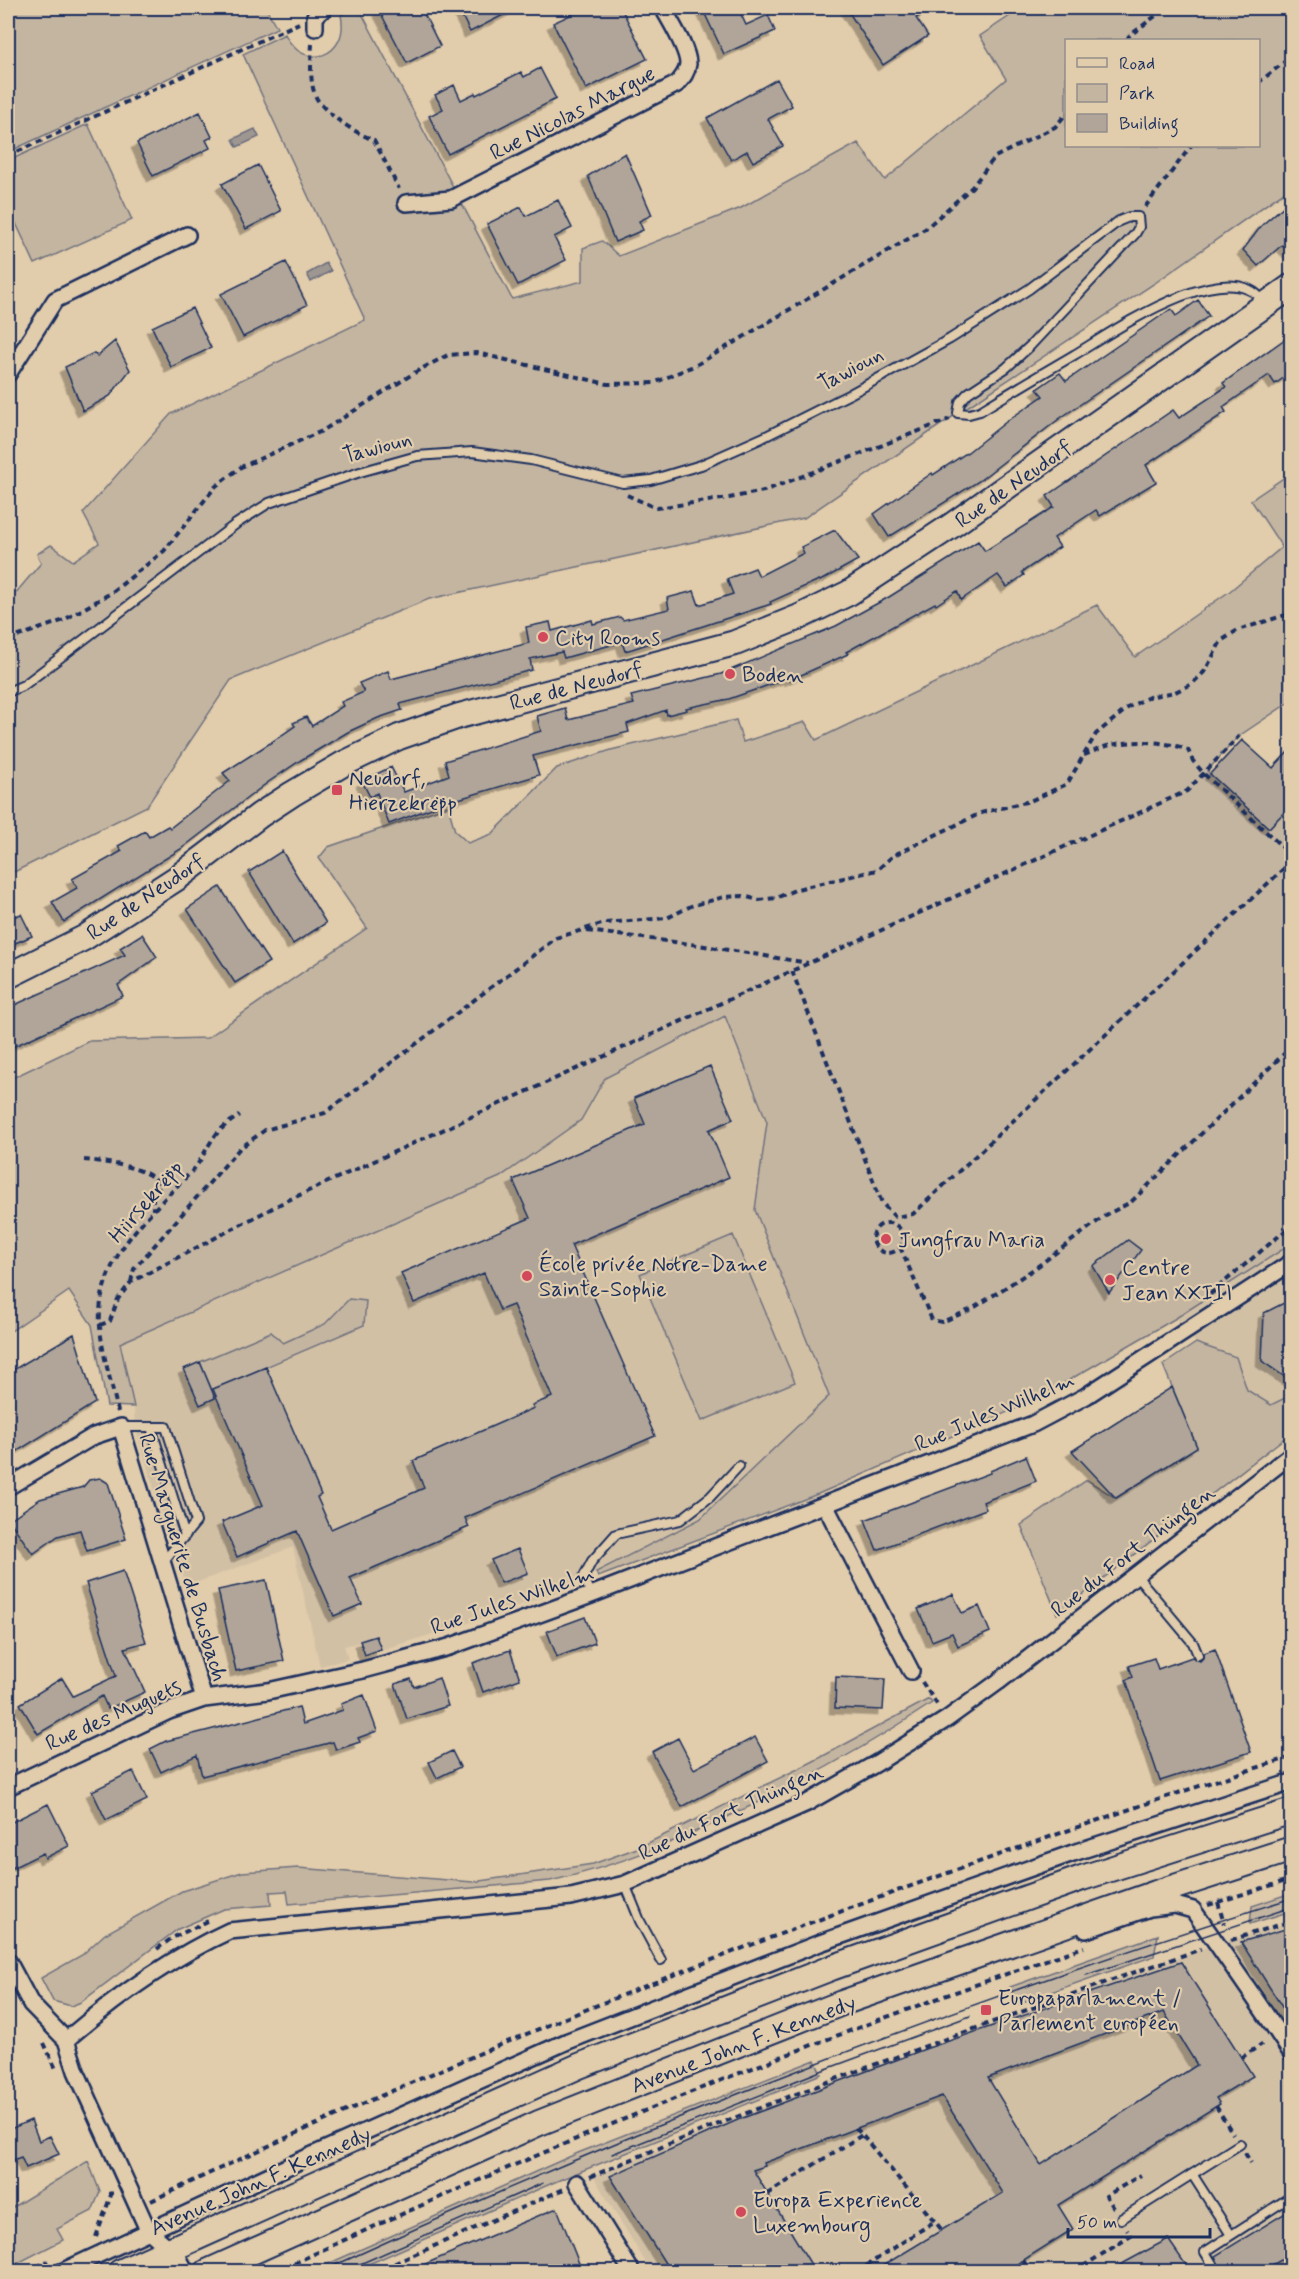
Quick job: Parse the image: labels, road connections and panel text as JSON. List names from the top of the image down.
{
  "streets": {
    "main road": ["Rue de Neudorf", "Avenue John F. Kennedy"],
    "street": [
      "Rue Nicolas Margue",
      "Rue Jules Wilhelm",
      "Rue du Fort Thüngen",
      "Rue Marguerite de Busbach",
      "Rue des Muguets"
    ],
    "lane": ["Tawioun"],
    "path": ["Hiirsekrëpp"]
  },
  "crossings": [
    ["Hiirsekrëpp", "Rue Marguerite de Busbach"],
    ["Rue Jules Wilhelm", "Rue Marguerite de Busbach"],
    ["Rue Jules Wilhelm", "Rue des Muguets"],
    ["Rue Marguerite de Busbach", "Rue des Muguets"]
  ],
  "places": {
    "other": [
      "City Rooms",
      "Boden",
      "Jungfrau Maria",
      "École privée Notre-Dame Sainte-Sophie",
      "Centre Jean XXIII",
      "Europa Experience Luxembourg"
    ],
    "transit": ["Neudorf, Hierzekrëpp", "Europaparlament / Parlement européen"]
  },
  "legend": ["Road", "Park", "Building"],
  "scale_bar": "50 m"
}
